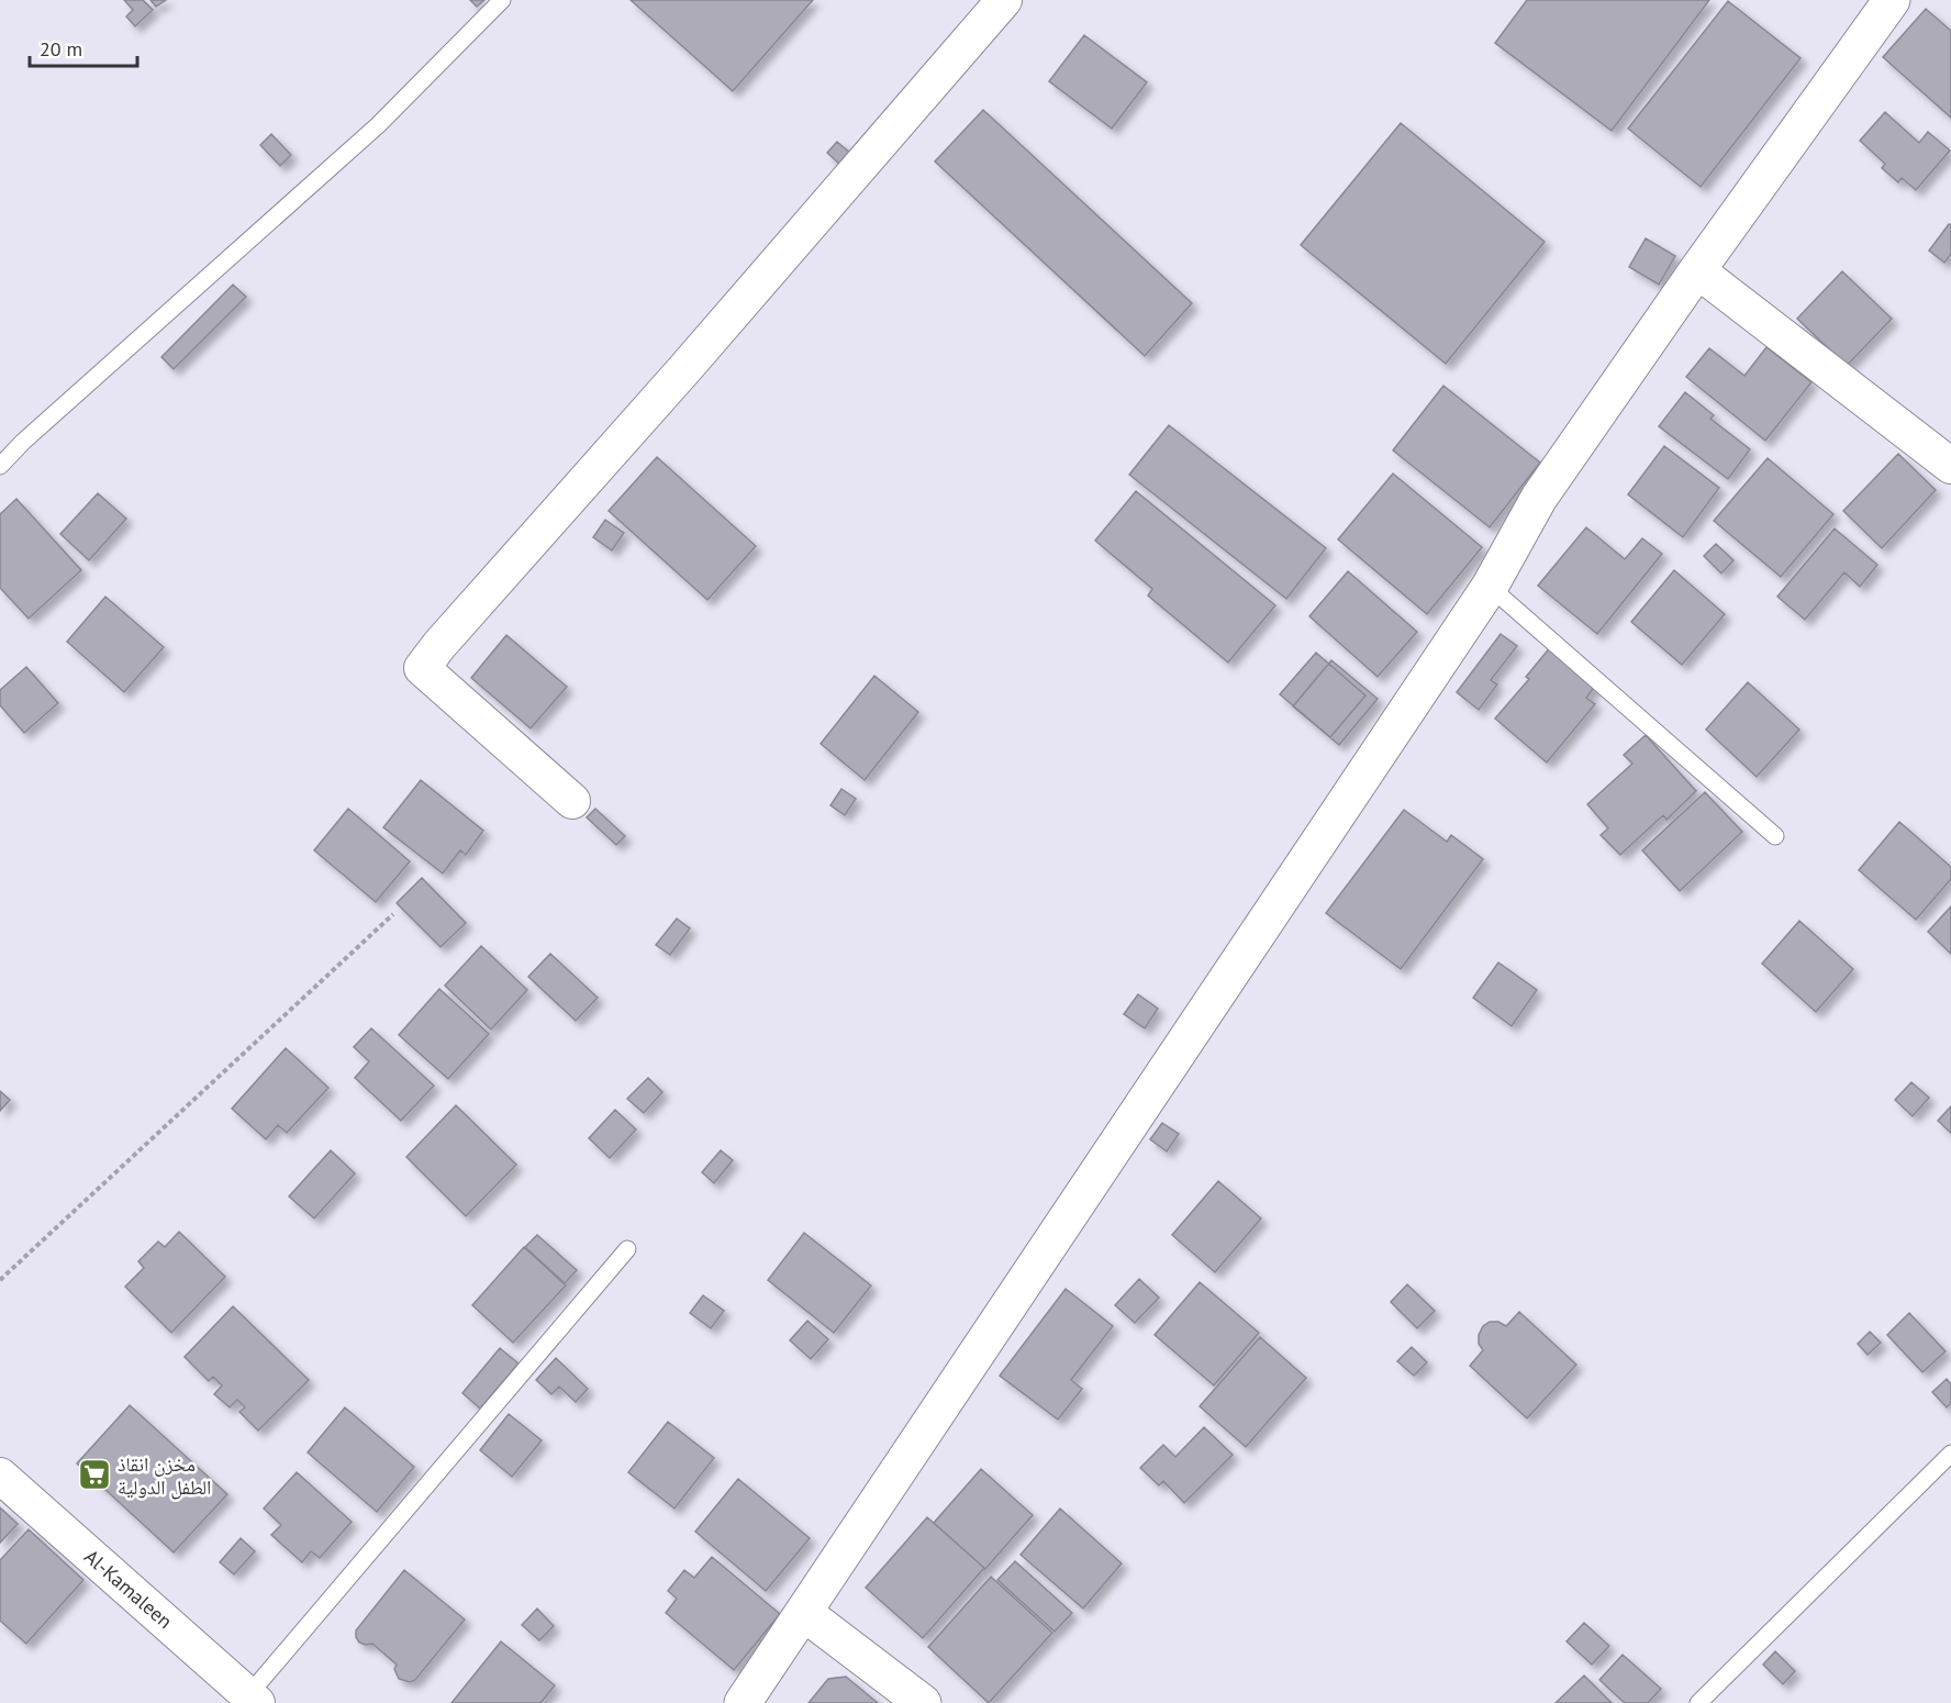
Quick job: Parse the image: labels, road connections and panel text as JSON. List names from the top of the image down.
{
  "streets": {
    "street": ["Al-Kamaleen"]
  },
  "places": {
    "supermarket": ["مخزن انقاذ الطفل الدولية"]
  },
  "scale_bar": "20 m"
}
